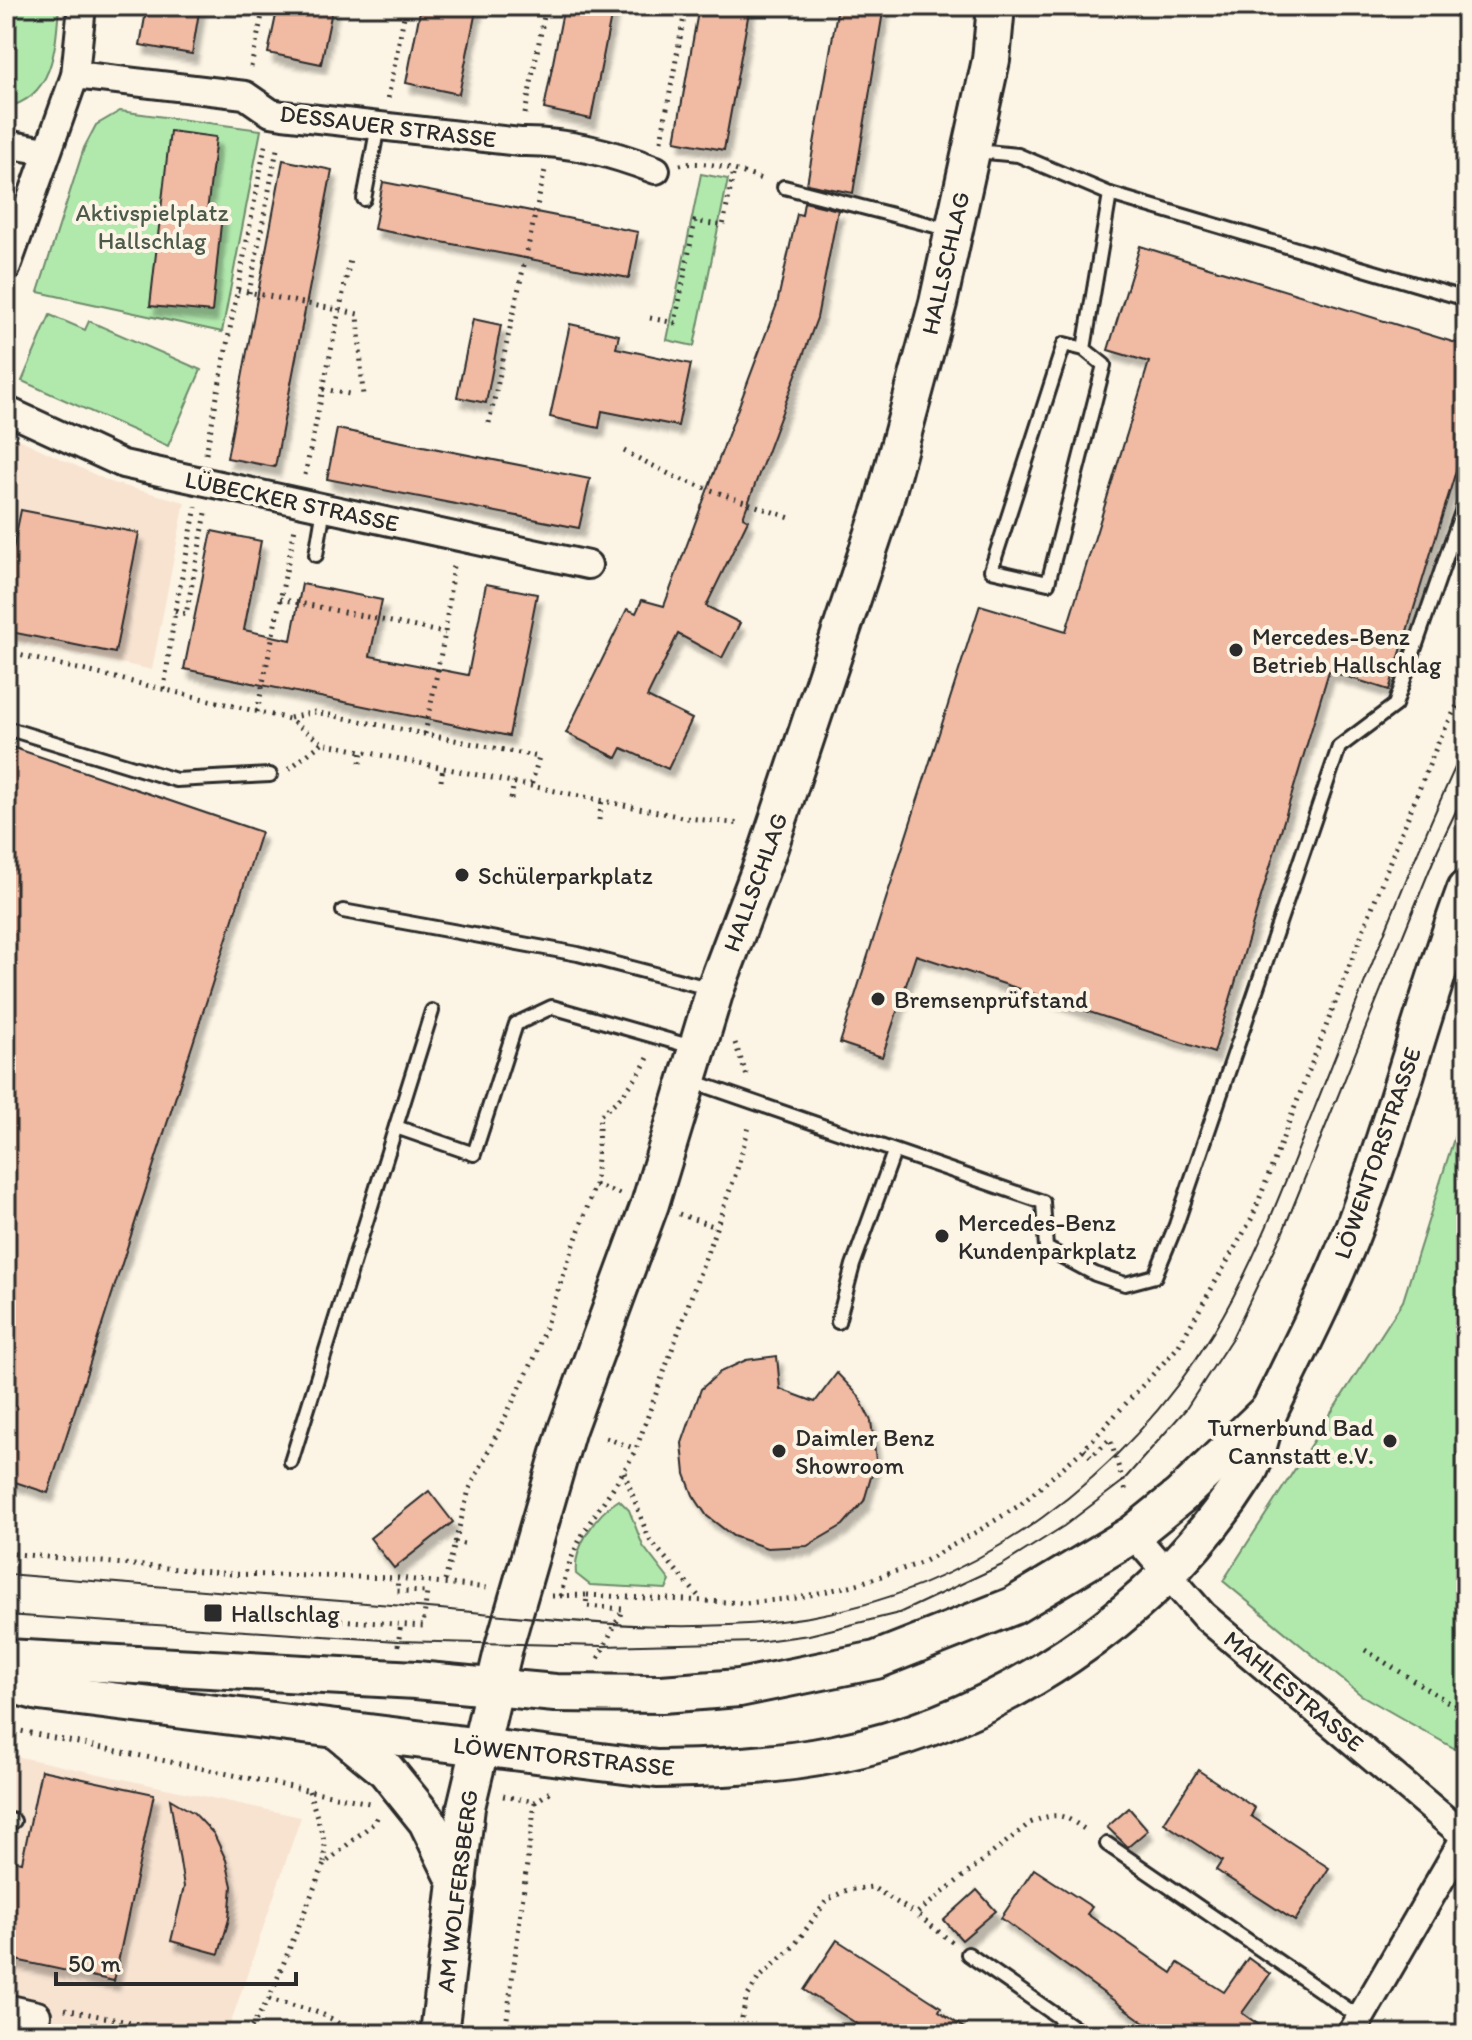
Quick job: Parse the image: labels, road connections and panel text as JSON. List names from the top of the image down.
{
  "streets": {
    "main road": ["HALLSCHLAG", "LÖWENTORSTRASSE", "AM WOLFERSBERG"],
    "street": ["DESSAUER STRASSE", "LÜBECKER STRASSE", "MAHLESTRASSE"]
  },
  "crossings": [
    ["HALLSCHLAG", "LÖWENTORSTRASSE"],
    ["HALLSCHLAG", "AM WOLFERSBERG"],
    ["LÖWENTORSTRASSE", "MAHLESTRASSE"],
    ["LÖWENTORSTRASSE", "AM WOLFERSBERG"]
  ],
  "parks": ["Aktivspielplatz Hallschlag"],
  "places": {
    "other": [
      "Mercedes-Benz Betrieb Hallschlag",
      "Schülerparkplatz",
      "Bremsenprüfstand",
      "Mercedes-Benz Kundenparkplatz",
      "Turnerbund Bad Cannstatt e.V.",
      "Daimler Benz Showroom"
    ],
    "transit": ["Hallschlag"]
  },
  "scale_bar": "50 m"
}
